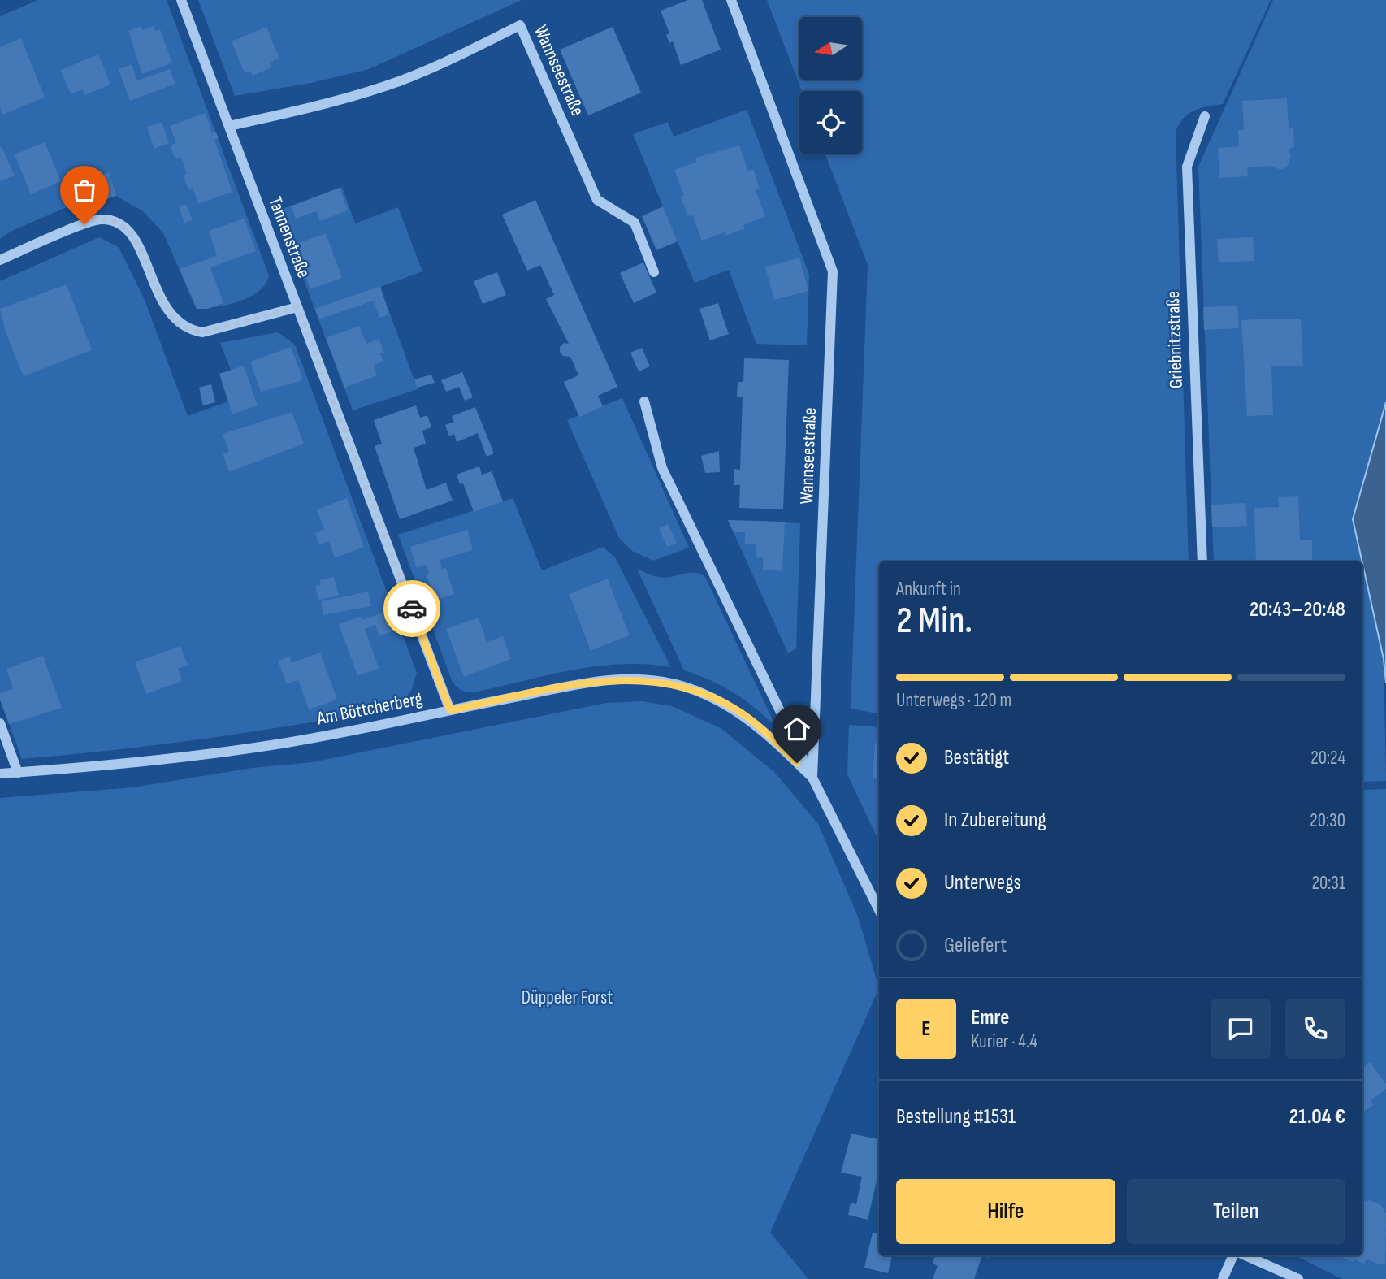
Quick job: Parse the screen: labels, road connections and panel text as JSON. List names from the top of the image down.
{
  "streets": {
    "street": [
      "Wannseestraße",
      "Tannenstraße",
      "Griebnitzstraße",
      "Am Böttcherberg"
    ]
  },
  "crossings": [
    ["Wannseestraße", "Tannenstraße"],
    ["Wannseestraße", "Am Böttcherberg"],
    ["Tannenstraße", "Am Böttcherberg"]
  ],
  "parks": ["Düppeler Forst"],
  "north": "left",
  "page": {
    "heading": ["2 Min.", "Ankunft in", "20:43–20:48"],
    "panel": [
      "Emre",
      "Kurier · 4.4",
      "Bestellung #1531",
      "21.04 €"
    ],
    "bar": "Unterwegs · 120 m",
    "list": [
      ["Bestätigt", "20:24"],
      ["In Zubereitung", "20:30"],
      ["Unterwegs", "20:31"],
      "Geliefert"
    ],
    "round": "E",
    "buttons": ["Hilfe", "Teilen"]
  }
}
